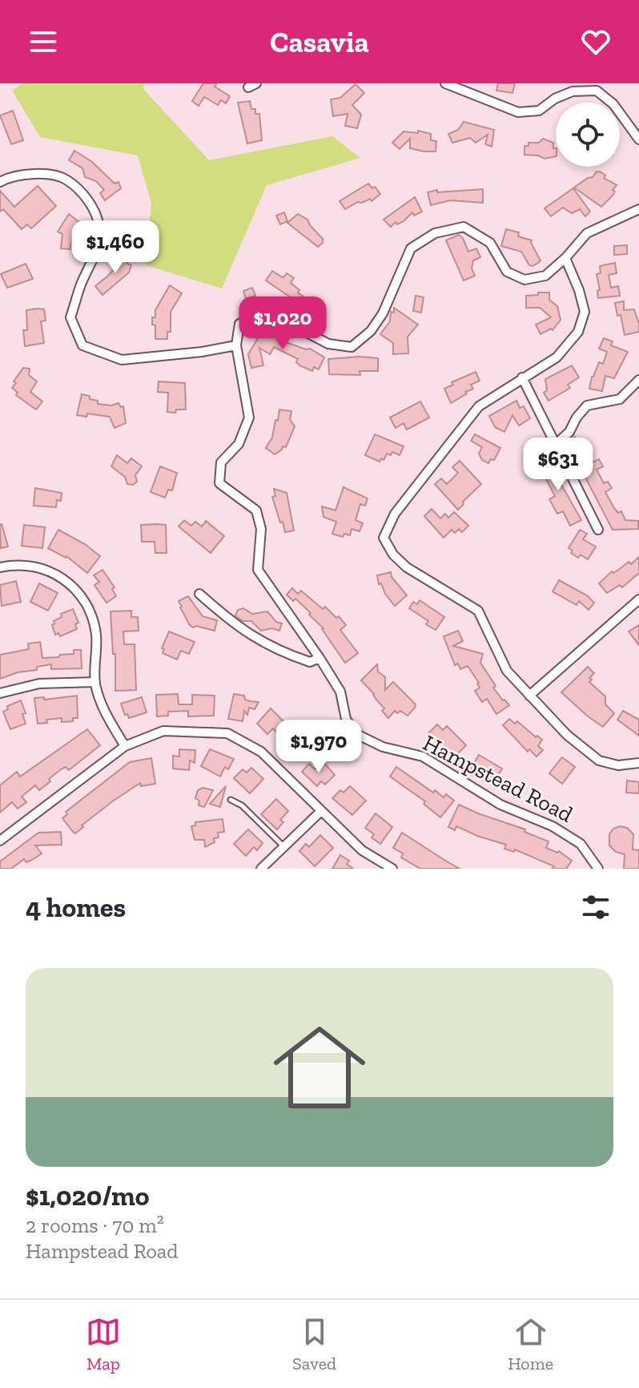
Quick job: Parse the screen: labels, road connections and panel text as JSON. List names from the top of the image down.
{
  "streets": {
    "street": ["Hampstead Road"]
  },
  "page": {
    "header": "Casavia",
    "price": [
      "$1,460",
      "$1,020",
      "$631",
      "$1,970"
    ],
    "heading": "4 homes",
    "list": [
      {
        "name": "$1,020/mo",
        "note": "2 rooms · 70 m² · Hampstead Road"
      }
    ],
    "tabs": ["Map", "Saved", "Home"]
  }
}
